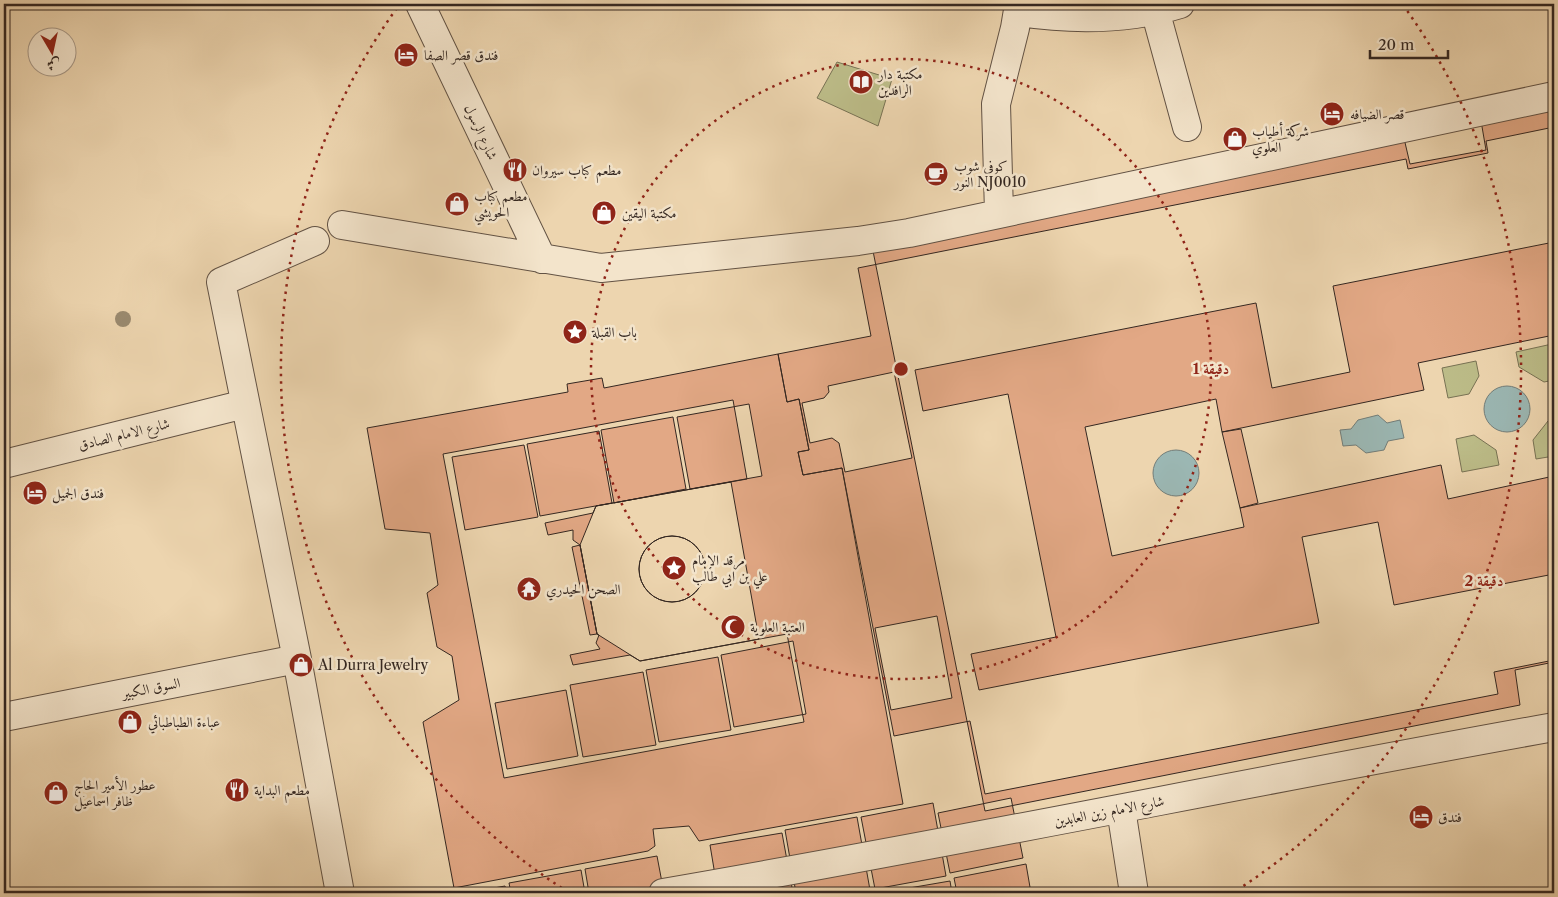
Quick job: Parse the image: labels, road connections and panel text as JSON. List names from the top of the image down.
{
  "streets": {
    "street": [
      "شارع الرسول",
      "شارع الامام الصادق",
      "السوق الكبير",
      "شارع الامام زين العابدين"
    ]
  },
  "places": {
    "hotel": [
      "فندق قصر الصفا",
      "قصر الضيافه",
      "فندق الجميل",
      "فندق"
    ],
    "library": ["مكتبة دار الرافدين"],
    "shop": [
      "شركة أطياب العلوي",
      "مطعم كباب الحويشي",
      "مكتبة اليقين",
      "Al Durra Jewelry",
      "عباءة الطباطبائي",
      "عطور الأمير الحاج ظافر اسماعيل"
    ],
    "restaurant": ["مطعم كباب سيروان", "مطعم البداية"],
    "cafe": ["کوفی شوب النور NJ0010"],
    "place": ["باب القبلة", "مرقد الإمام علي بن ابي طالب"],
    "temple": ["الصحن الحيدري"],
    "mosque": ["العتبة العلوية"]
  },
  "scale_bar": "20 m",
  "north": "bottom",
  "rings": ["1 دقيقة", "2 دقيقة"]
}
